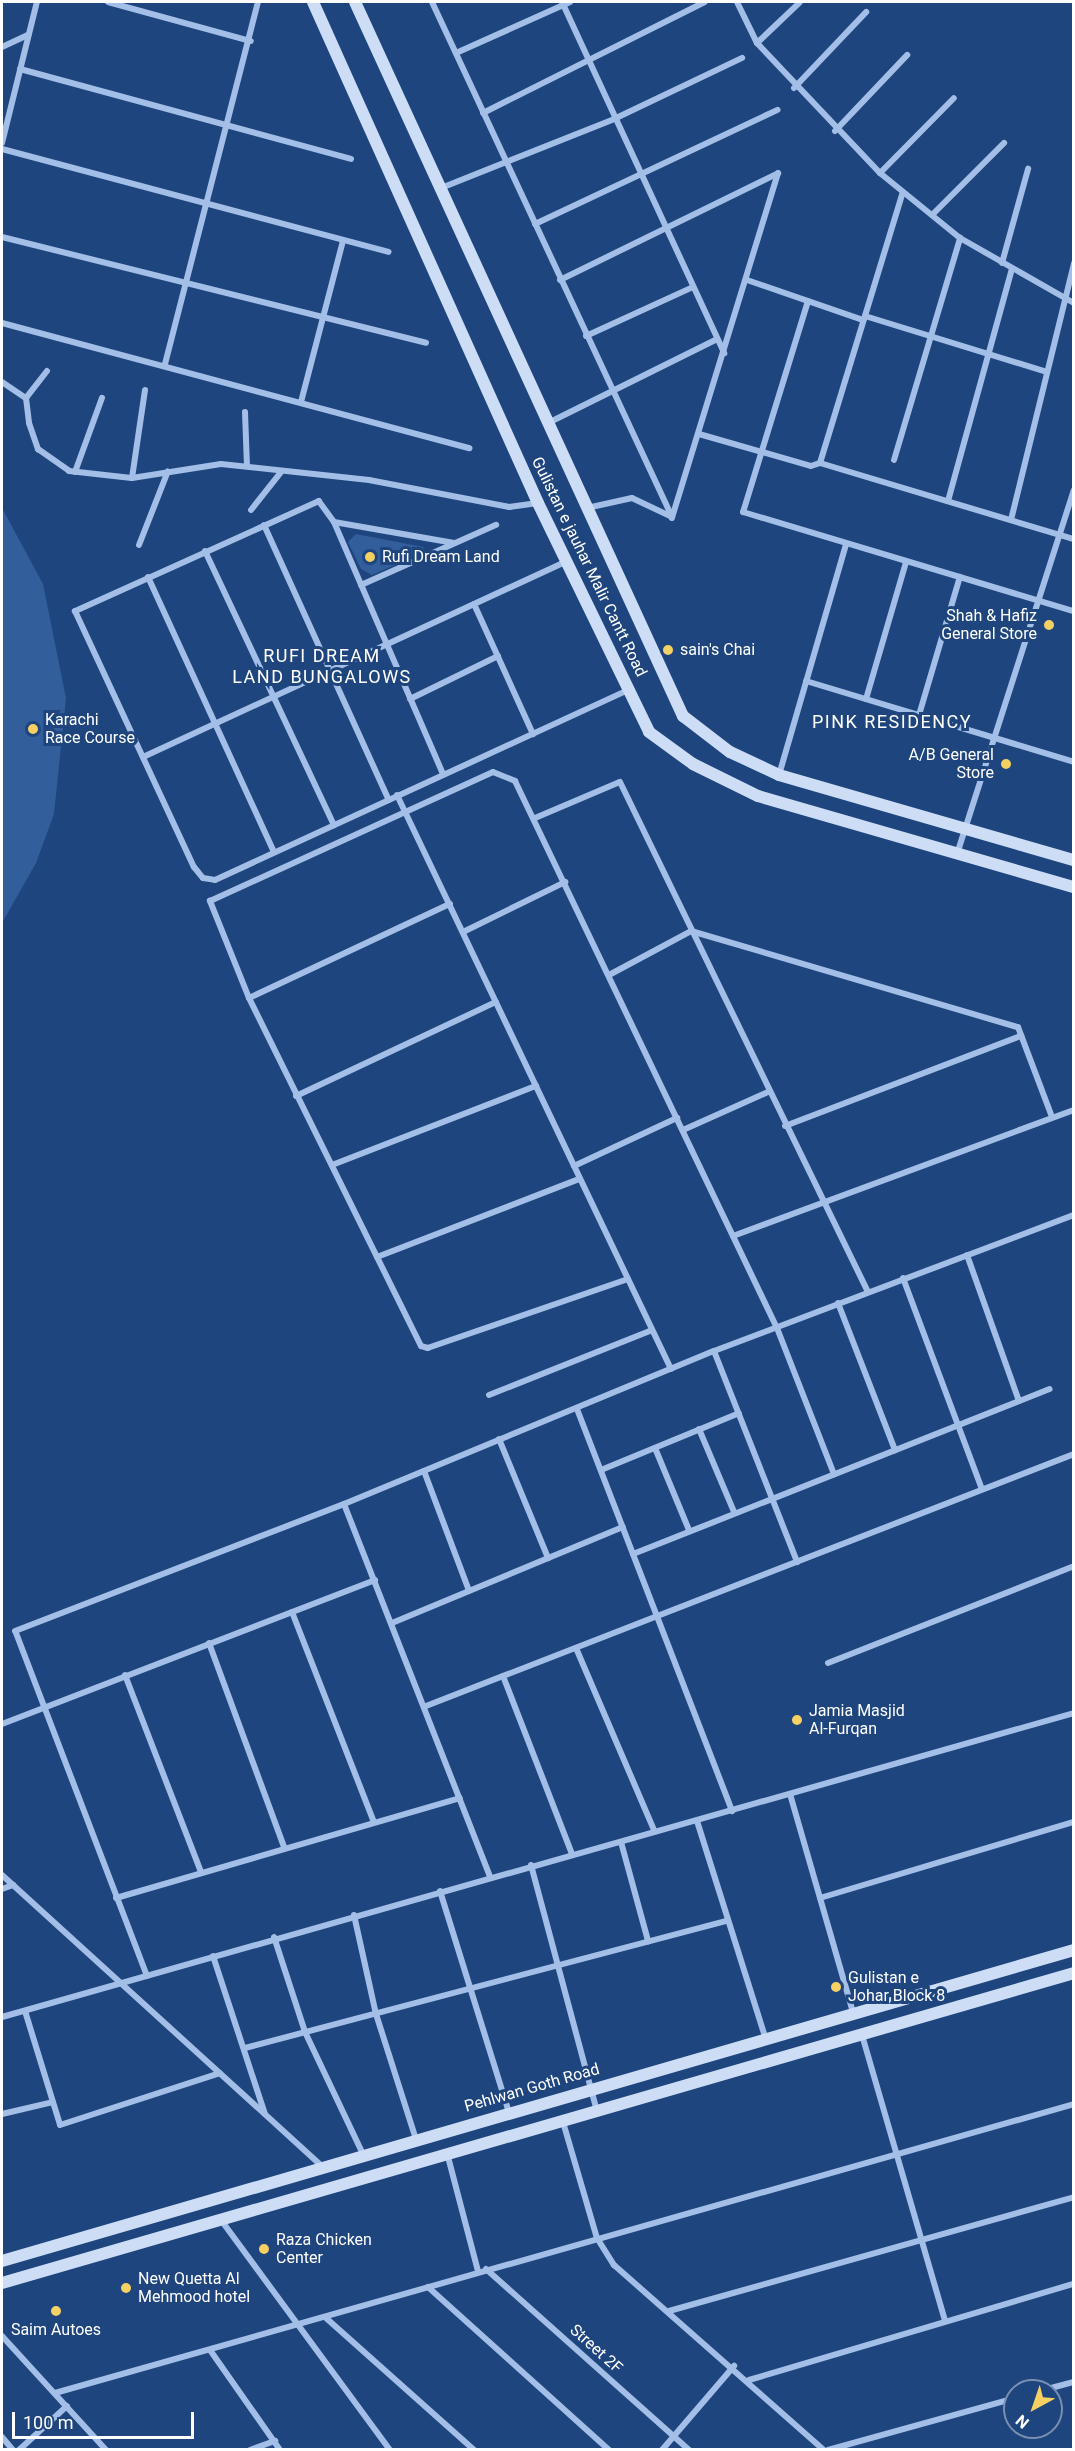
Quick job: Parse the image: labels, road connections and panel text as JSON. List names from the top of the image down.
{
  "streets": {
    "main road": ["Gulistan e jauhar Malir Cantt Road", "Pehlwan Goth Road"],
    "street": ["Street 2F"]
  },
  "districts": ["RUFI DREAM LAND BUNGALOWS", "PINK RESIDENCY"],
  "places": [
    "Rufi Dream Land",
    "Shah & Hafiz General Store",
    "sain's Chai",
    "Karachi Race Course",
    "A/B General Store",
    "Jamia Masjid Al-Furqan",
    "Gulistan e Johar Block 8",
    "Raza Chicken Center",
    "New Quetta Al Mehmood hotel",
    "Saim Autoes"
  ],
  "scale_bar": "100 m",
  "north": "bottom left"
}
